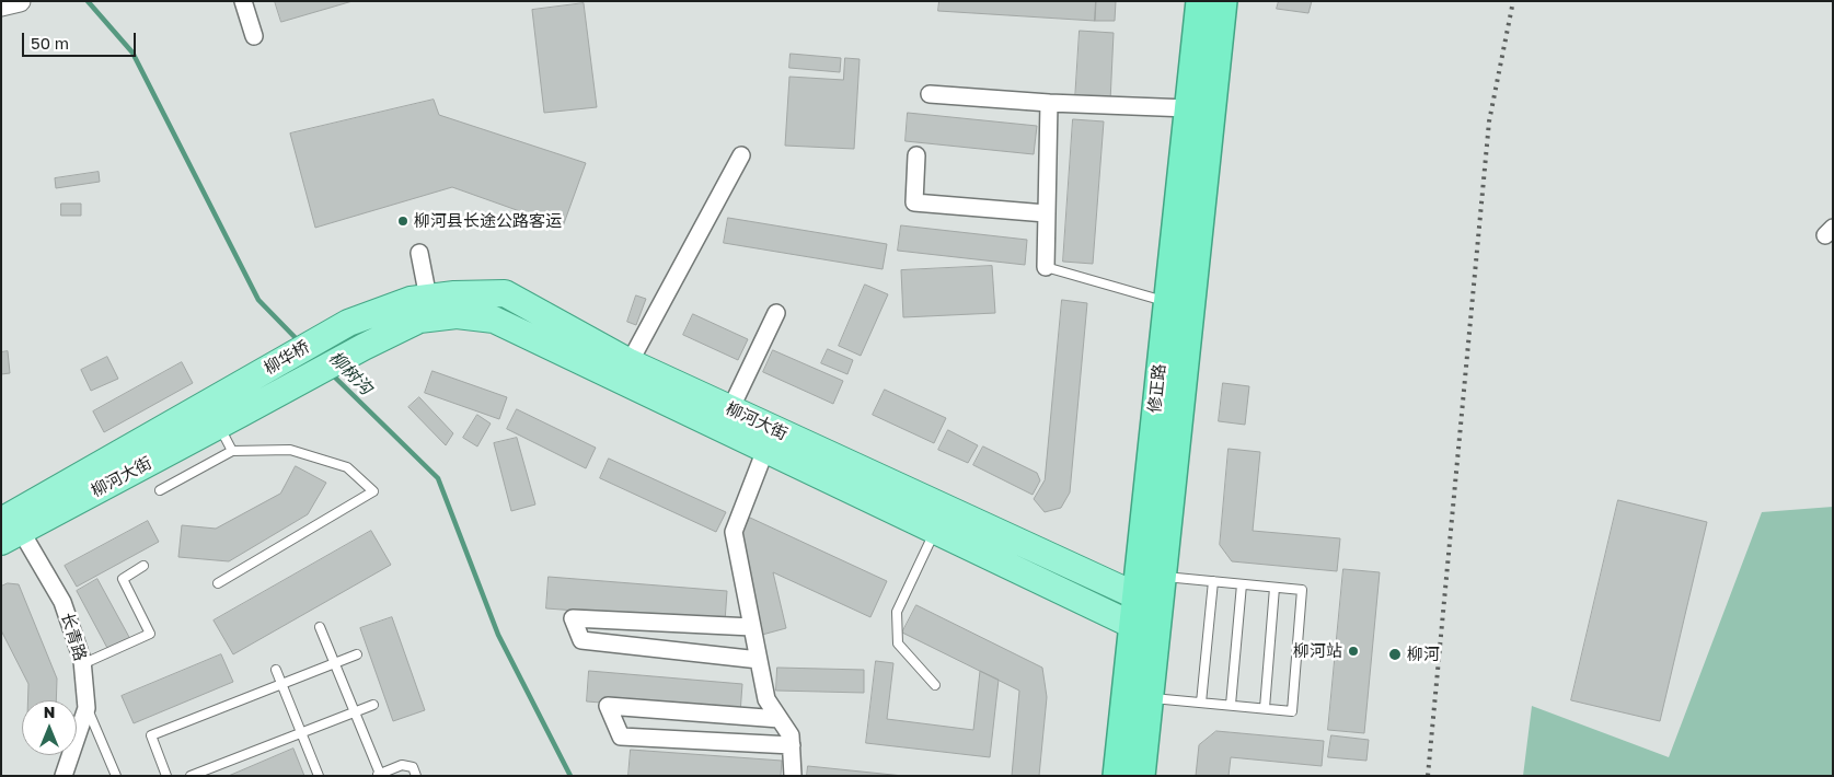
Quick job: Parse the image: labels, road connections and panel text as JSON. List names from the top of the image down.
{
  "streets": {
    "highway": ["修正路"],
    "main road": ["柳华桥", "柳河大街"],
    "street": ["长青路"]
  },
  "crossings": [
    ["柳华桥", "柳河大街"],
    ["修正路", "柳河大街"],
    ["柳河大街", "长青路"]
  ],
  "water": ["柳树沟"],
  "places": ["柳河县长途公路客运", "柳河站", "柳河"],
  "scale_bar": "50 m",
  "north": "top"
}
